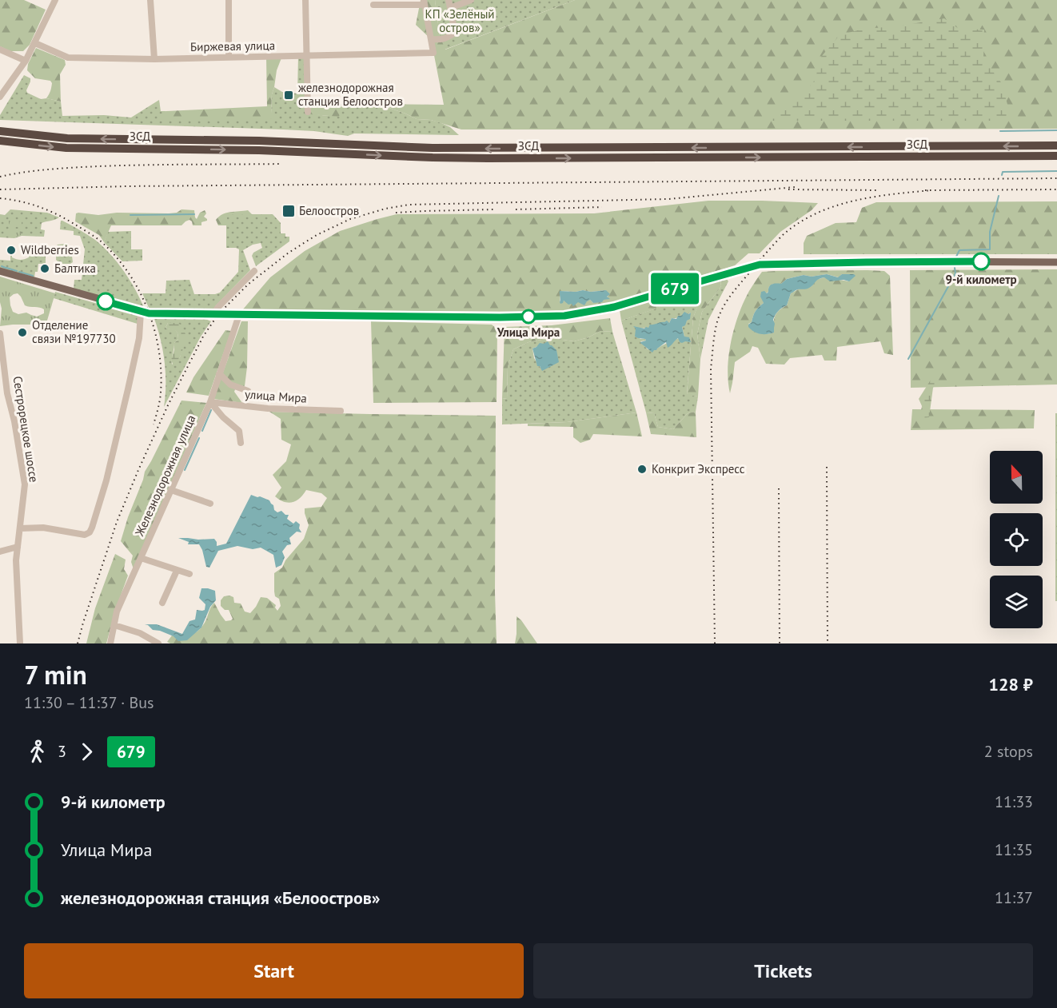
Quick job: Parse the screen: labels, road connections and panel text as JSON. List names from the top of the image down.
{
  "streets": {
    "highway": ["ЗСД"],
    "street": [
      "Биржевая улица",
      "улица Мира",
      "Сестрорецкое шоссе",
      "Железнодорожная улица"
    ]
  },
  "crossings": [
    ["улица Мира", "Железнодорожная улица"]
  ],
  "parks": ["КП «Зелёный остров»"],
  "places": {
    "transit": ["железнодорожная станция Белоостров", "Белоостров"],
    "other": [
      "Wildberries",
      "9-й километр",
      "Балтика",
      "Улица Мира",
      "Отделение связи №197730",
      "Конкрит Экспресс"
    ]
  },
  "lines": ["bus line 679"],
  "north": "top",
  "page": {
    "on_map": "679",
    "heading": ["7 min", "11:30 – 11:37 · Bus", "128 ₽"],
    "legs": ["3", "679", "2 stops"],
    "list": [
      {
        "name": "9-й километр",
        "value": "11:33"
      },
      {
        "name": "Улица Мира",
        "value": "11:35"
      },
      {
        "name": "железнодорожная станция «Белоостров»",
        "value": "11:37"
      }
    ],
    "buttons": ["Start", "Tickets"]
  }
}
